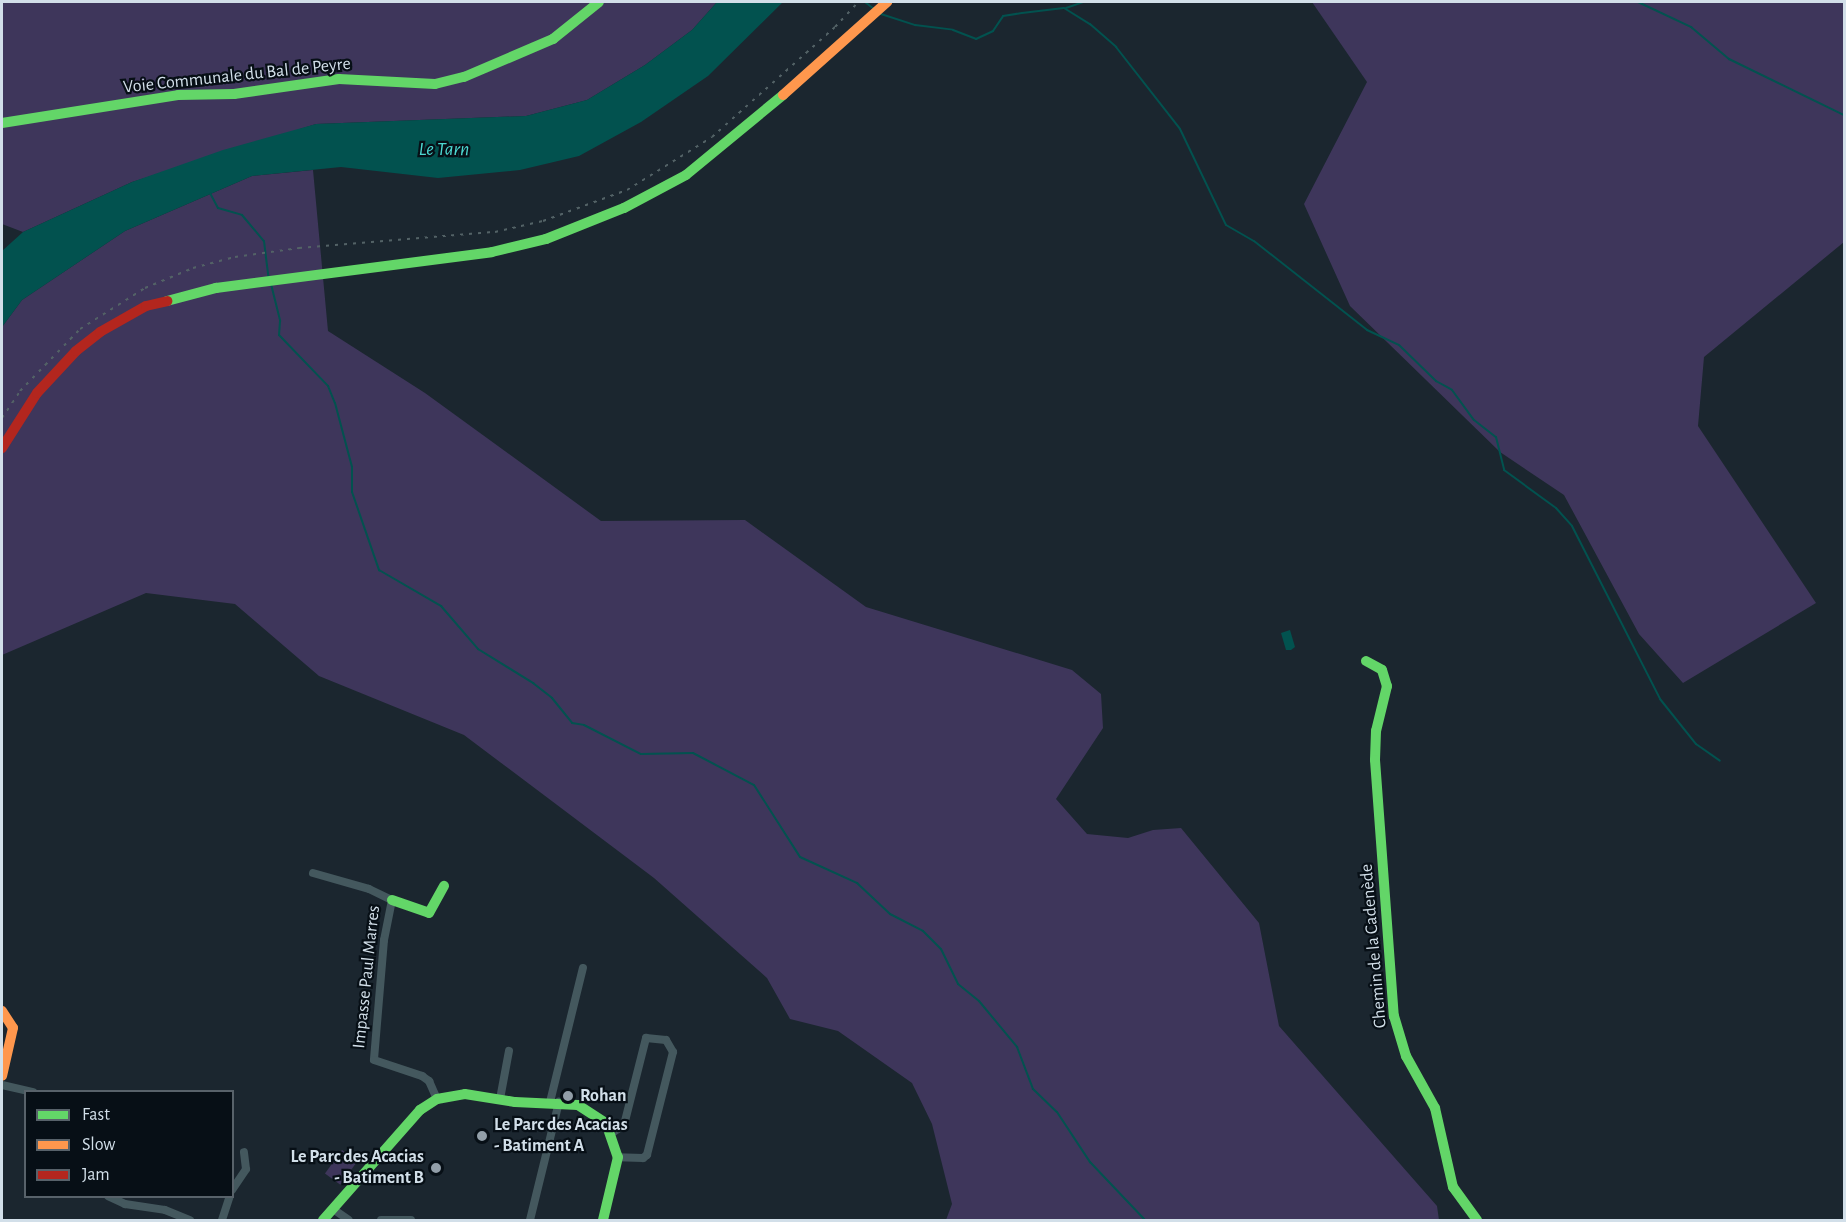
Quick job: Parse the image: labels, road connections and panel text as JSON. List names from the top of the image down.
{
  "streets": {
    "street": ["Voie Communale du Bal de Peyre", "Chemin de la Cadenède", "Impasse Paul Marres"]
  },
  "water": ["Le Tarn"],
  "places": ["Rohan", "Le Parc des Acacias - Batiment A", "Le Parc des Acacias - Batiment B"],
  "legend": ["Fast", "Slow", "Jam"]
}
